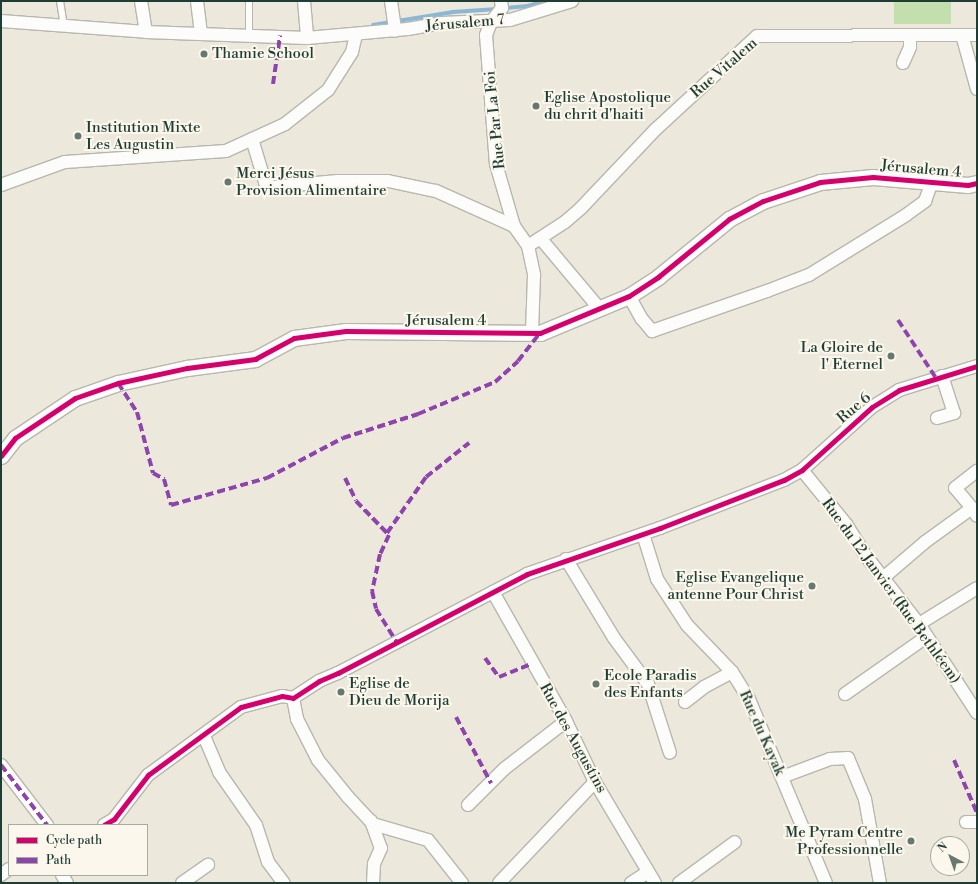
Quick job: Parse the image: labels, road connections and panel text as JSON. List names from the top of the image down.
{
  "streets": {
    "street": [
      "Jérusalem 7",
      "Rue Vitalem",
      "Rue Par La Foi",
      "Jérusalem 4",
      "Rue 6",
      "Rue du 12 Janvier (Rue Bethléem)",
      "Rue du Kayak",
      "Rue des Augustins"
    ]
  },
  "crossings": [
    ["Jérusalem 7", "Rue Par La Foi"],
    ["Rue Vitalem", "Rue Par La Foi"],
    ["Rue Par La Foi", "Jérusalem 4"],
    ["Rue 6", "Rue du 12 Janvier (Rue Bethléem)"],
    ["Rue 6", "Rue du Kayak"],
    ["Rue 6", "Rue des Augustins"]
  ],
  "places": [
    "Thamie School",
    "Eglise Apostolique du chrit d'haiti",
    "Institution Mixte Les Augustin",
    "Merci Jésus Provision Alimentaire",
    "La Gloire de l' Eternel",
    "Eglise Evangelique antenne Pour Christ",
    "Ecole Paradis des Enfants",
    "Eglise de Dieu de Morija",
    "Me Pyram Centre Professionnelle"
  ],
  "legend": ["Cycle path", "Path"],
  "north": "top left"
}
